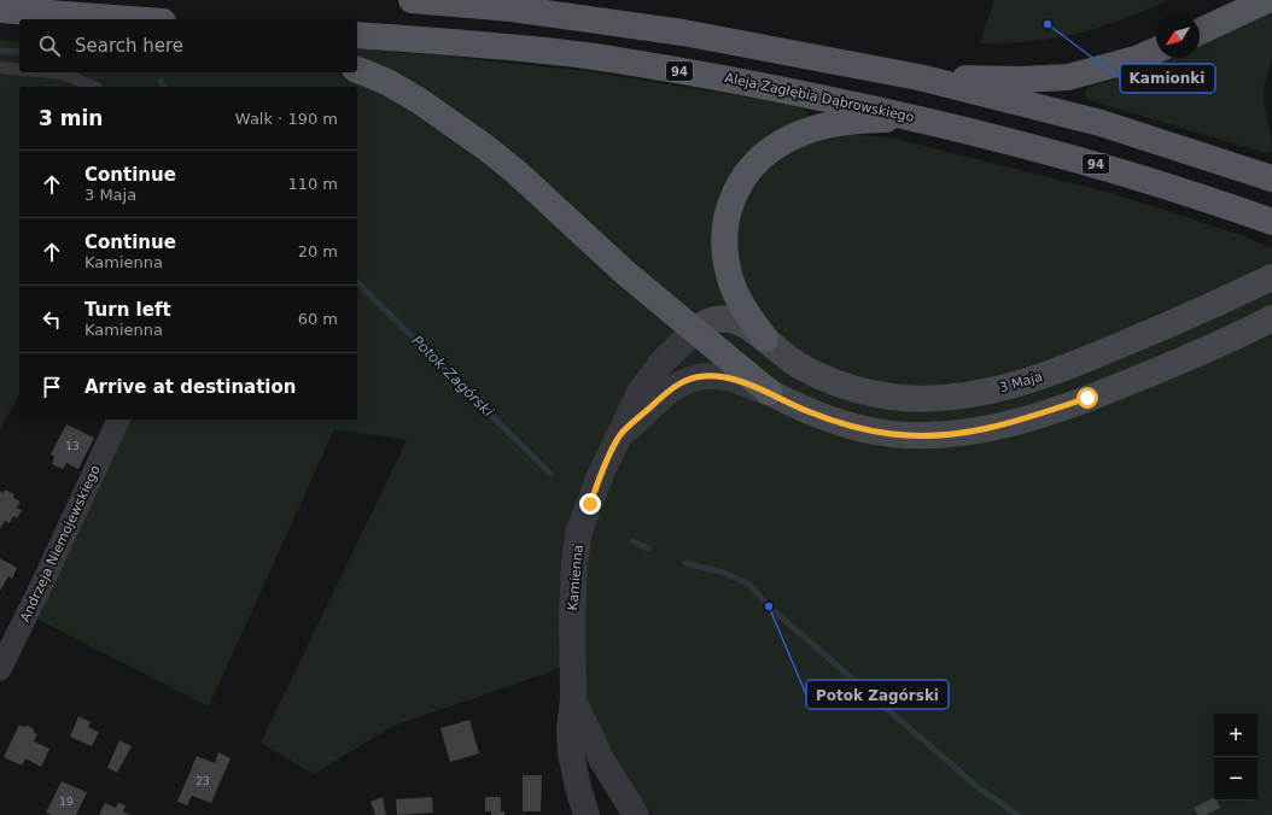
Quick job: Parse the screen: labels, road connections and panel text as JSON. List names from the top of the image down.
{
  "streets": {
    "main road": ["94", "Aleja Zagłębia Dąbrowskiego", "3 Maja"],
    "street": ["Andrzeja Niemojewskiego", "Kamienna"]
  },
  "crossings": [
    ["3 Maja", "Kamienna"]
  ],
  "water": ["Potok Zagórski"],
  "places": ["Kamionki", "Potok Zagórski"],
  "house_numbers": ["13", "23", "19"],
  "north": "bottom left",
  "page": {
    "search": "Search here",
    "heading": ["3 min", "Walk · 190 m"],
    "list": [
      ["Continue", "3 Maja", "110 m"],
      ["Continue", "Kamienna", "20 m"],
      ["Turn left", "Kamienna", "60 m"],
      "Arrive at destination"
    ],
    "map_buttons": ["+", "−"]
  }
}
